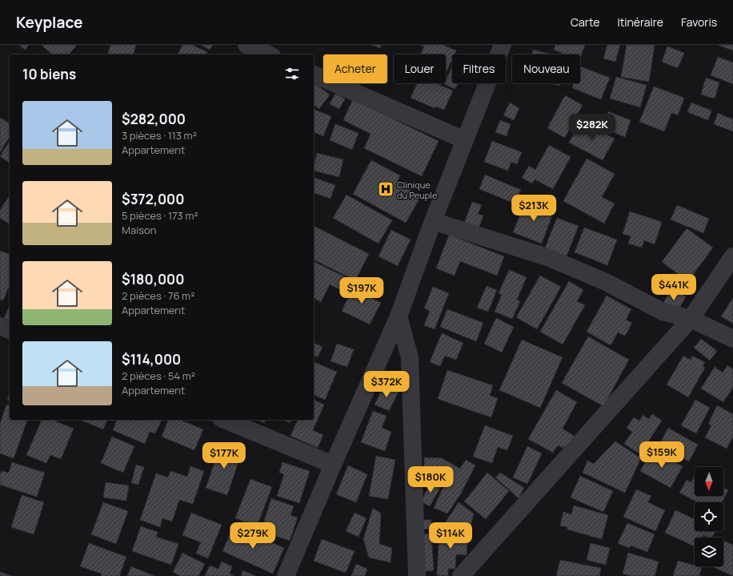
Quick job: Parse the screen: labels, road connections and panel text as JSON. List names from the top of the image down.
{
  "places": {
    "hospital": ["Clinique du Peuple"]
  },
  "north": "bottom",
  "page": {
    "header": "Keyplace",
    "nav": ["Carte", "Itinéraire", "Favoris"],
    "chip": [
      "Acheter",
      "Louer",
      "Filtres",
      "Nouveau"
    ],
    "heading": "10 biens",
    "list": [
      {
        "name": "$282,000",
        "note": "3 pièces · 113 m² · Appartement"
      },
      {
        "name": "$372,000",
        "note": "5 pièces · 173 m² · Maison"
      },
      {
        "name": "$180,000",
        "note": "2 pièces · 76 m² · Appartement"
      },
      {
        "name": "$114,000",
        "note": "2 pièces · 54 m² · Appartement"
      }
    ],
    "price": [
      "$282K",
      "$213K",
      "$441K",
      "$197K",
      "$372K",
      "$159K",
      "$177K",
      "$180K",
      "$279K",
      "$114K"
    ]
  }
}
